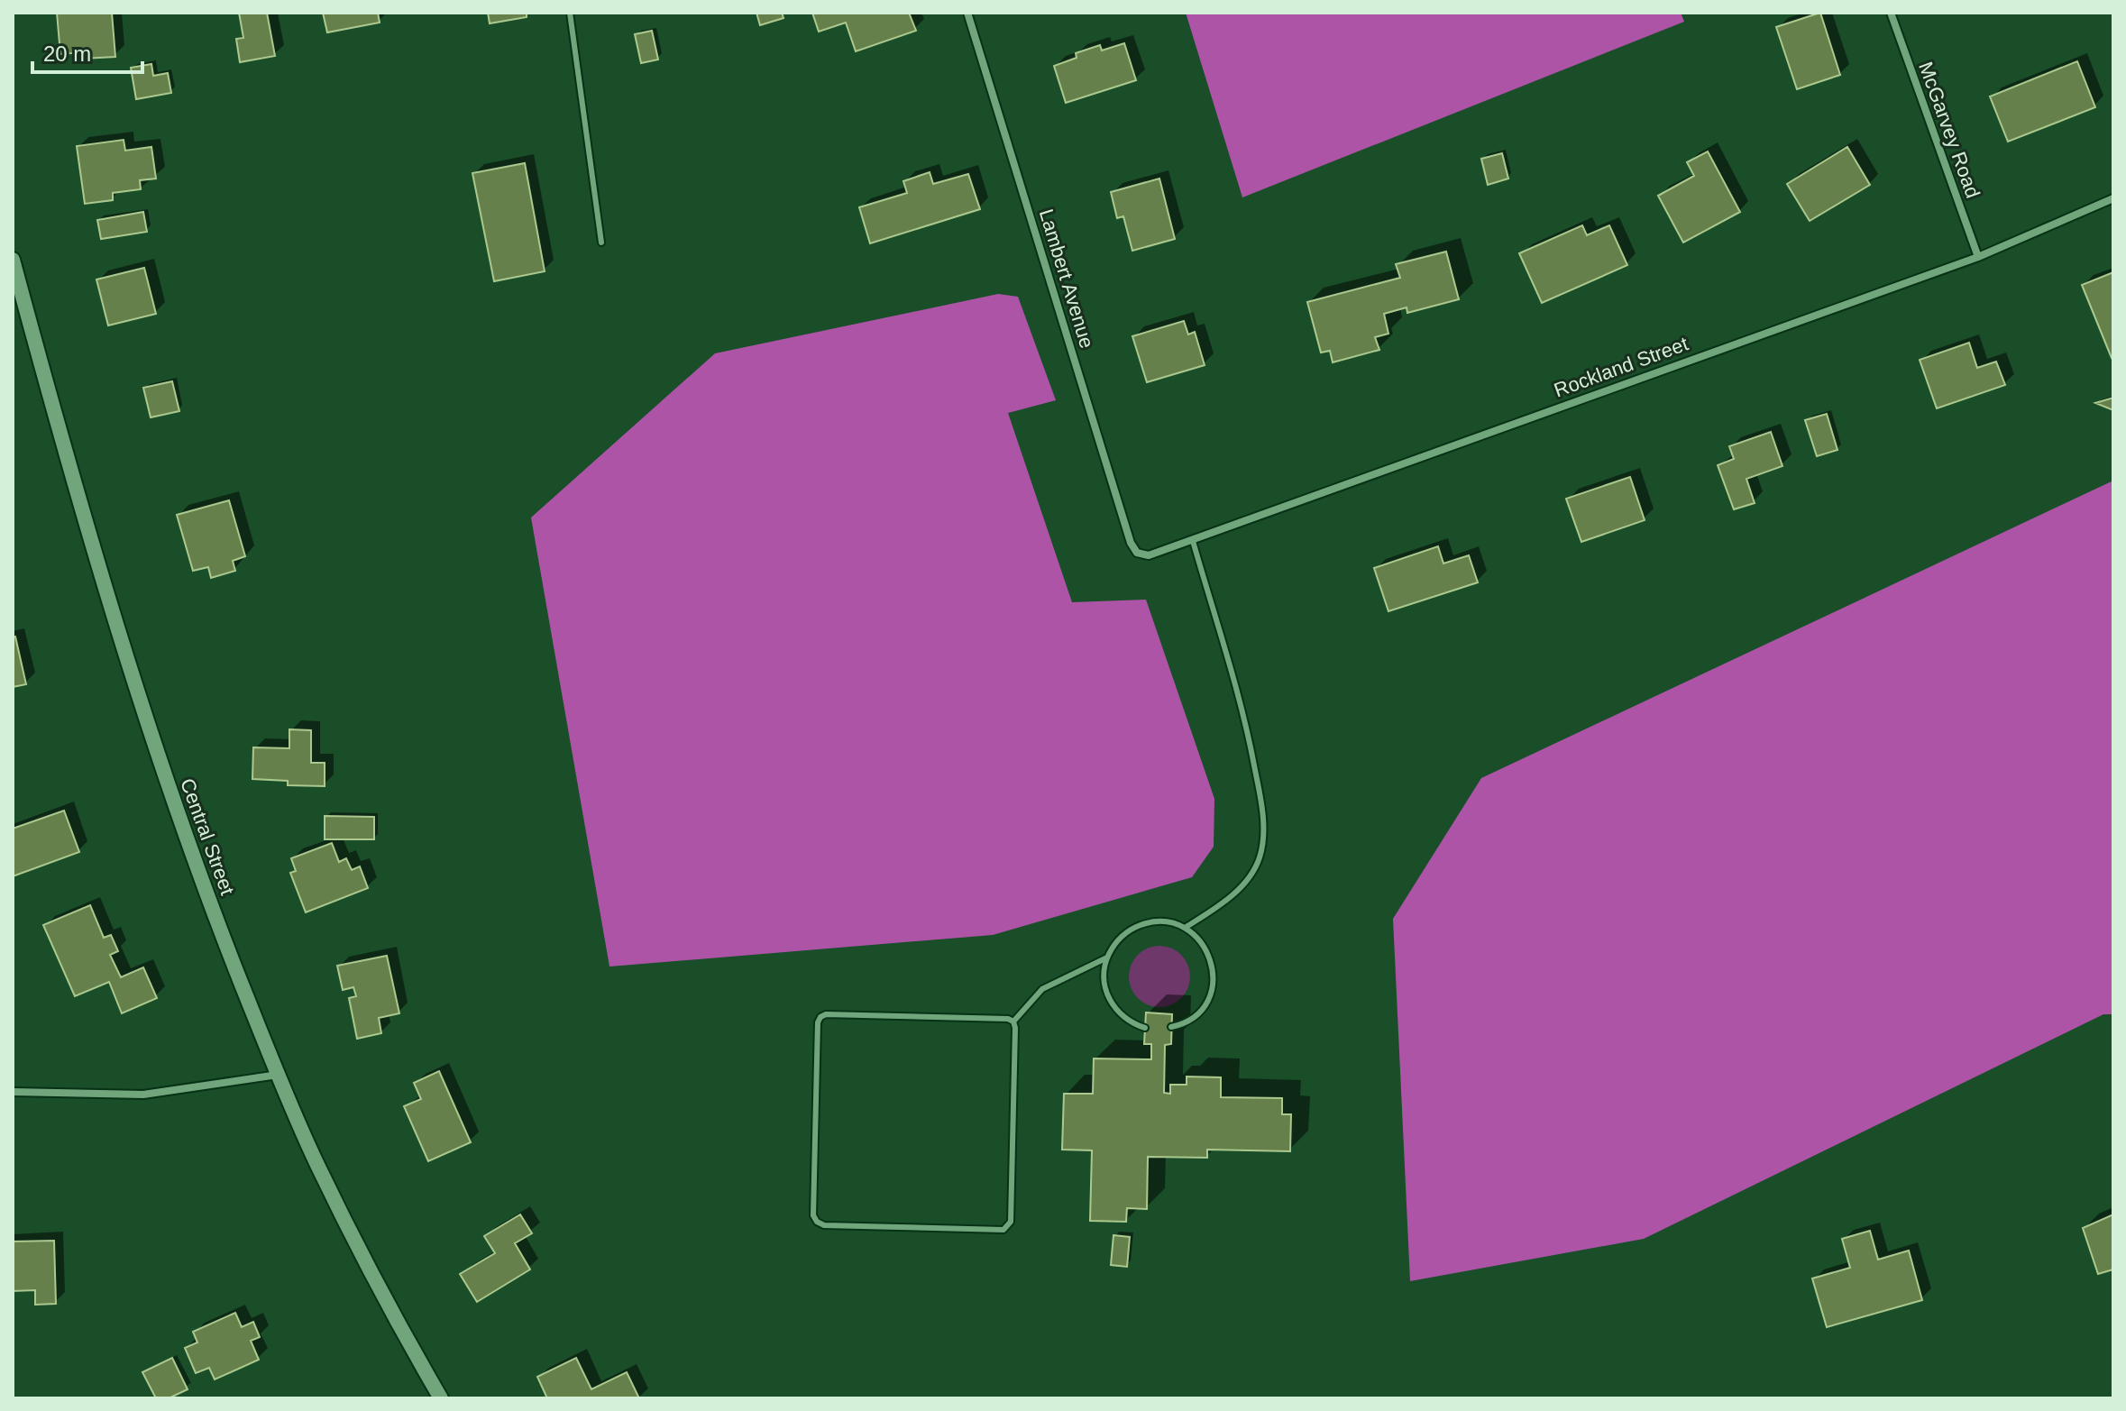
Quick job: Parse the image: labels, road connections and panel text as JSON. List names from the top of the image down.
{
  "streets": {
    "main road": ["Central Street"],
    "street": ["McGarvey Road", "Lambert Avenue", "Rockland Street"]
  },
  "crossings": [
    ["McGarvey Road", "Rockland Street"],
    ["Lambert Avenue", "Rockland Street"]
  ],
  "scale_bar": "20 m"
}
